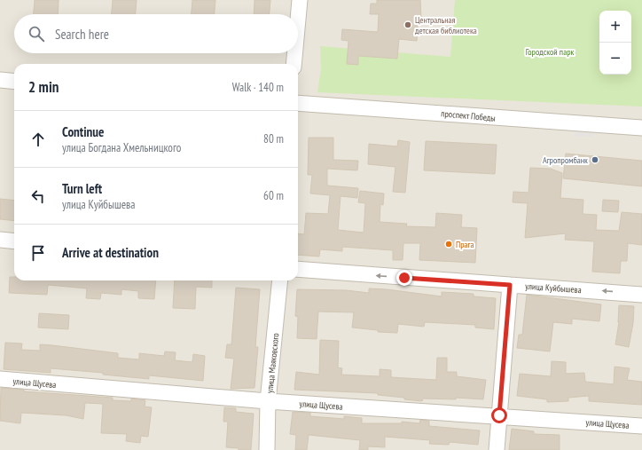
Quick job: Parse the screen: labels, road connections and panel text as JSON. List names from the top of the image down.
{
  "streets": {
    "street": [
      "проспект Победы",
      "улица Куйбышева",
      "улица Маяковского",
      "улица Щусева"
    ]
  },
  "crossings": [
    ["улица Маяковского", "улица Щусева"]
  ],
  "one_way": ["улица Куйбышева"],
  "parks": ["Городской парк"],
  "places": ["Центральная детская библиотека", "Агропромбанк", "Прага"],
  "page": {
    "map_buttons": ["+", "−"],
    "search": "Search here",
    "heading": ["2 min", "Walk · 140 m"],
    "list": [
      ["Continue", "улица Богдана Хмельницкого", "80 m"],
      ["Turn left", "улица Куйбышева", "60 m"],
      "Arrive at destination"
    ]
  }
}
